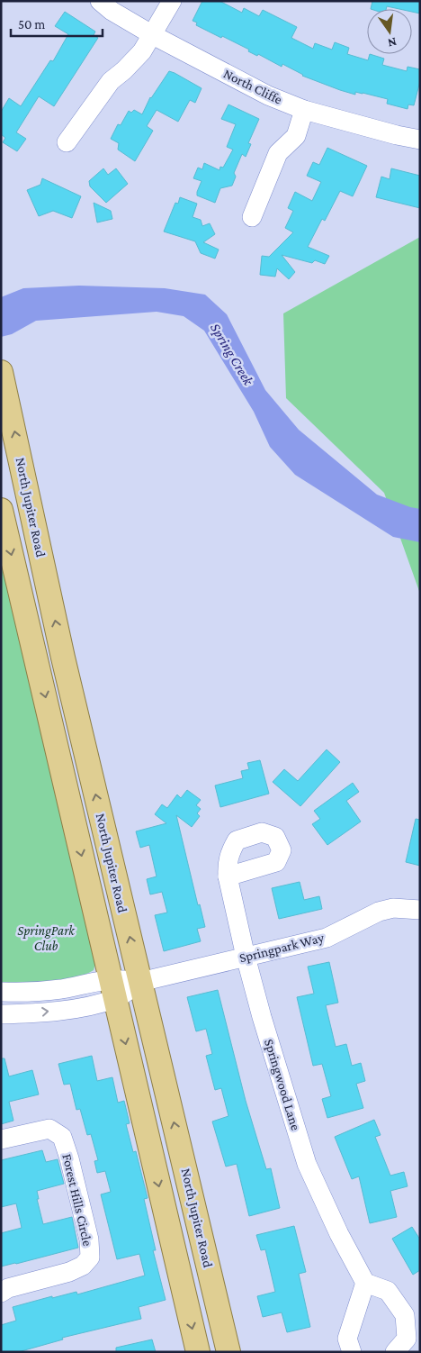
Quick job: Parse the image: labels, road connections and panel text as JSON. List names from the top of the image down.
{
  "streets": {
    "main road": ["North Jupiter Road"],
    "street": [
      "North Cliffe",
      "Springpark Way",
      "Springwood Lane",
      "Forest Hills Circle"
    ]
  },
  "crossings": [
    ["North Jupiter Road", "Springpark Way"],
    ["Springpark Way", "Springwood Lane"]
  ],
  "water": ["Spring Creek"],
  "parks": ["SpringPark Club"],
  "scale_bar": "50 m",
  "north": "bottom"
}
